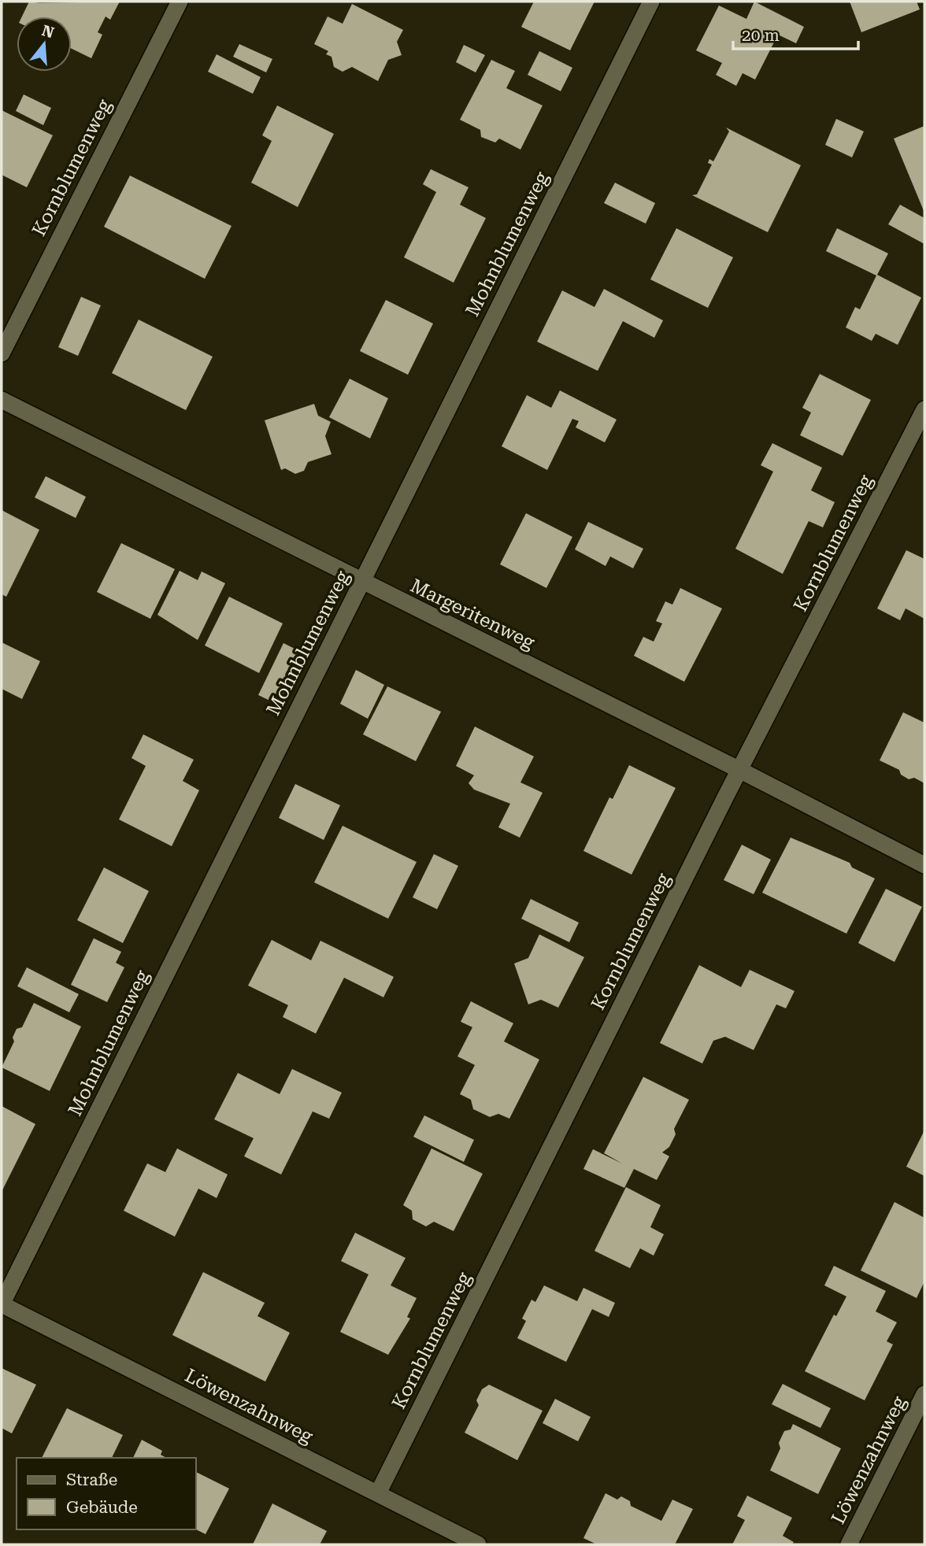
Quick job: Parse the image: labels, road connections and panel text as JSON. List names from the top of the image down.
{
  "streets": {
    "street": [
      "Kornblumenweg",
      "Mohnblumenweg",
      "Margeritenweg",
      "Löwenzahnweg"
    ]
  },
  "crossings": [
    ["Kornblumenweg", "Margeritenweg"],
    ["Kornblumenweg", "Löwenzahnweg"],
    ["Mohnblumenweg", "Margeritenweg"],
    ["Mohnblumenweg", "Löwenzahnweg"]
  ],
  "legend": ["Straße", "Gebäude"],
  "scale_bar": "20 m",
  "north": "top"
}
